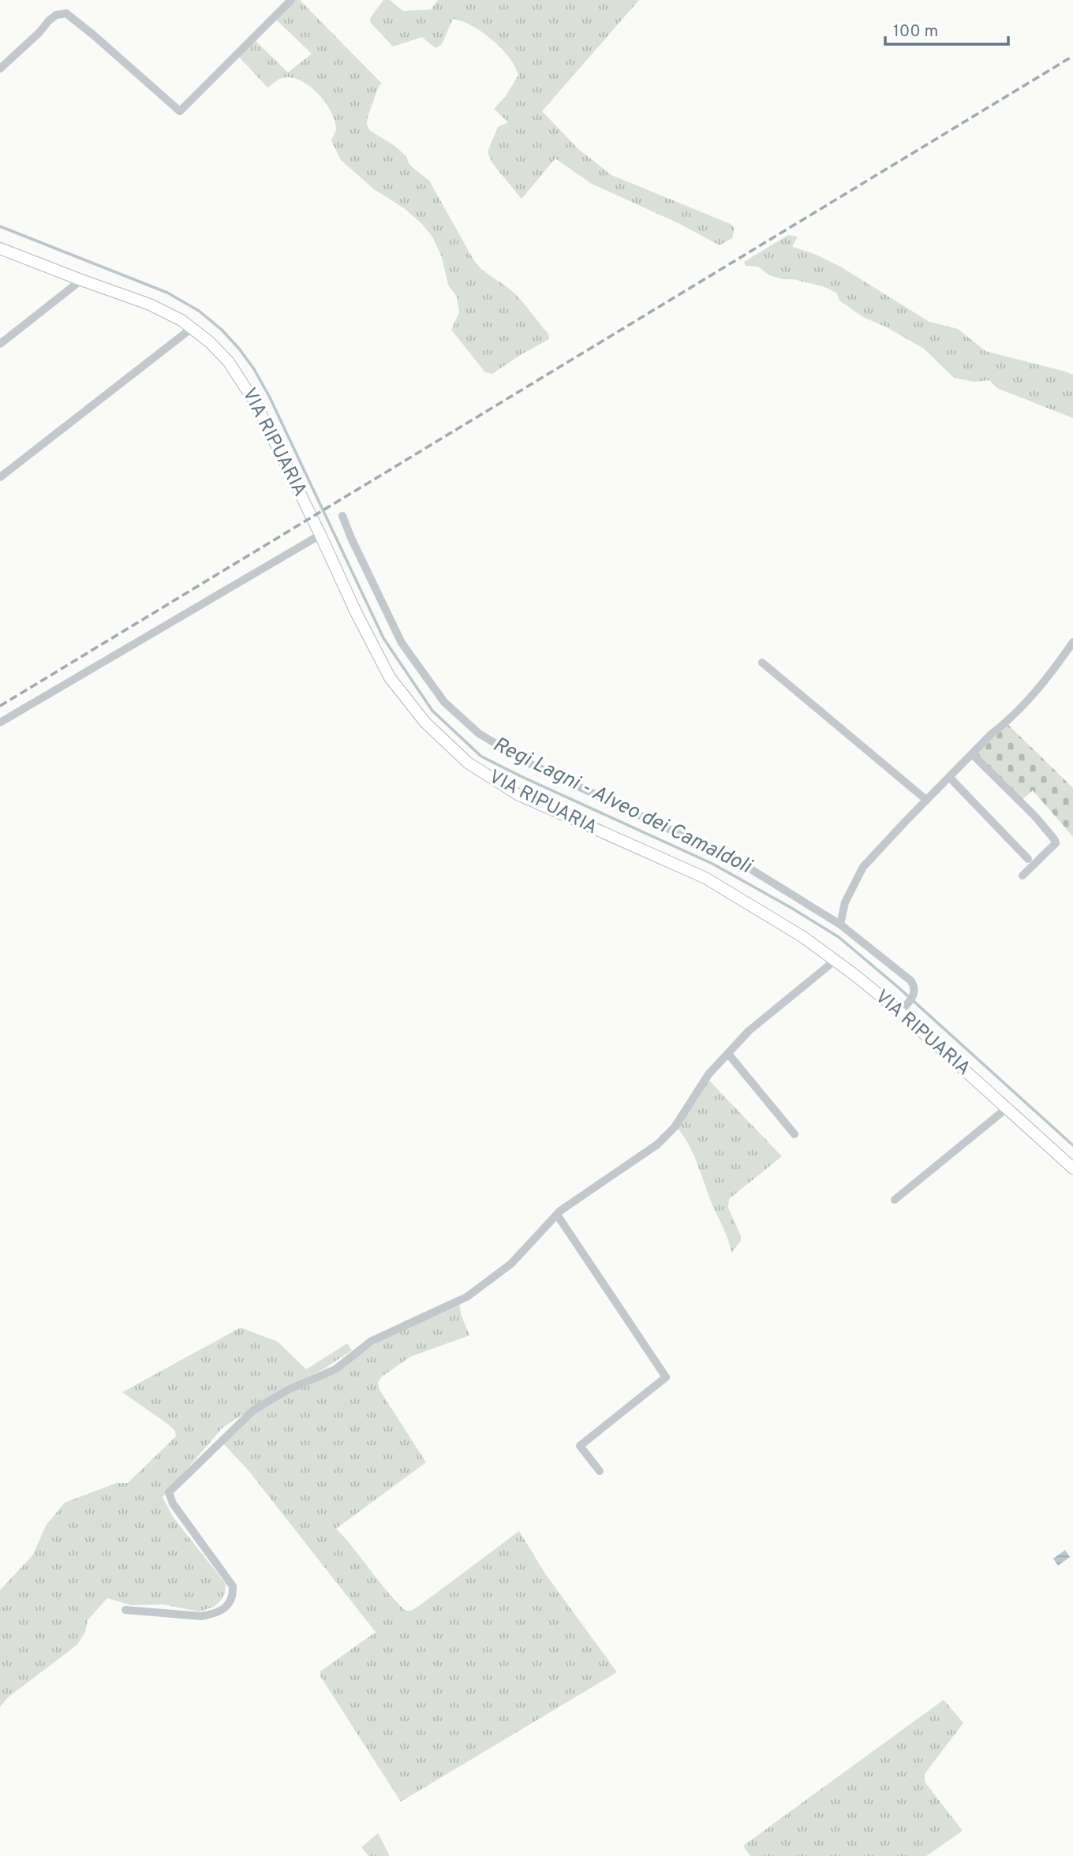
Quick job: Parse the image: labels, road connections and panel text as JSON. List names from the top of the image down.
{
  "streets": {
    "street": ["VIA RIPUARIA"]
  },
  "water": ["Regi Lagni - Alveo dei Camaldoli"],
  "scale_bar": "100 m"
}
